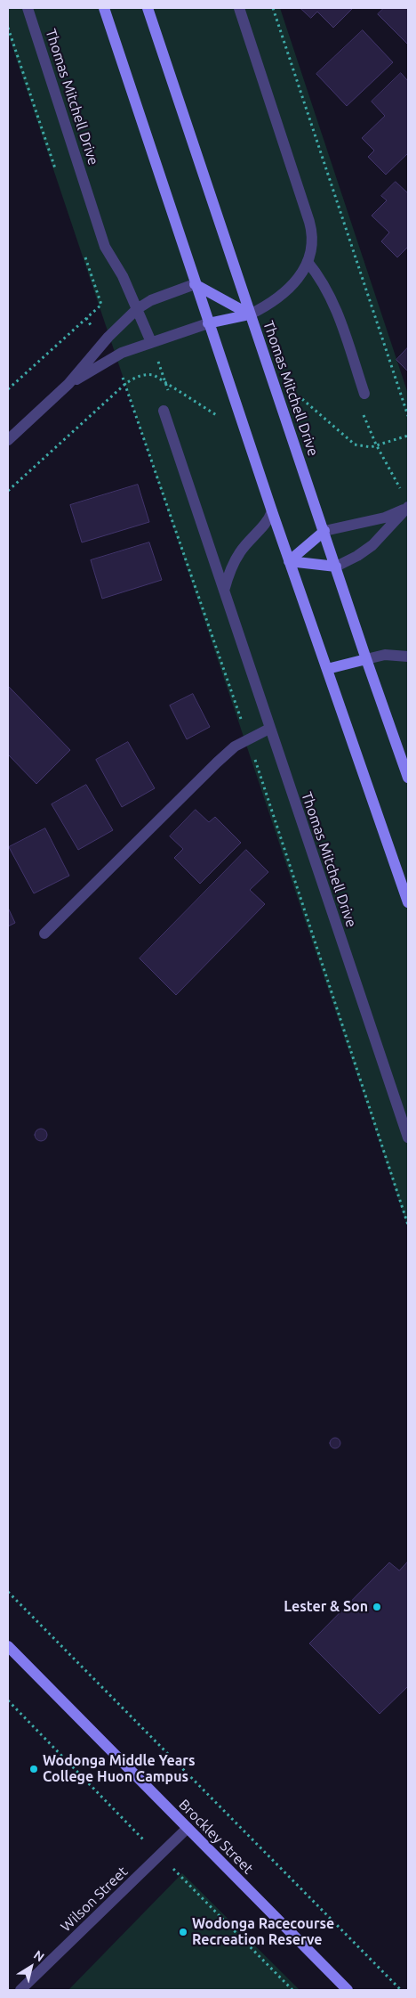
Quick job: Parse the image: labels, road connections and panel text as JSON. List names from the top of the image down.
{
  "streets": {
    "main road": ["Thomas Mitchell Drive", "Brockley Street"],
    "street": ["Wilson Street"]
  },
  "crossings": [
    ["Brockley Street", "Wilson Street"]
  ],
  "places": ["Lester & Son", "Wodonga Middle Years College Huon Campus", "Wodonga Racecourse Recreation Reserve"],
  "north": "top right"
}
